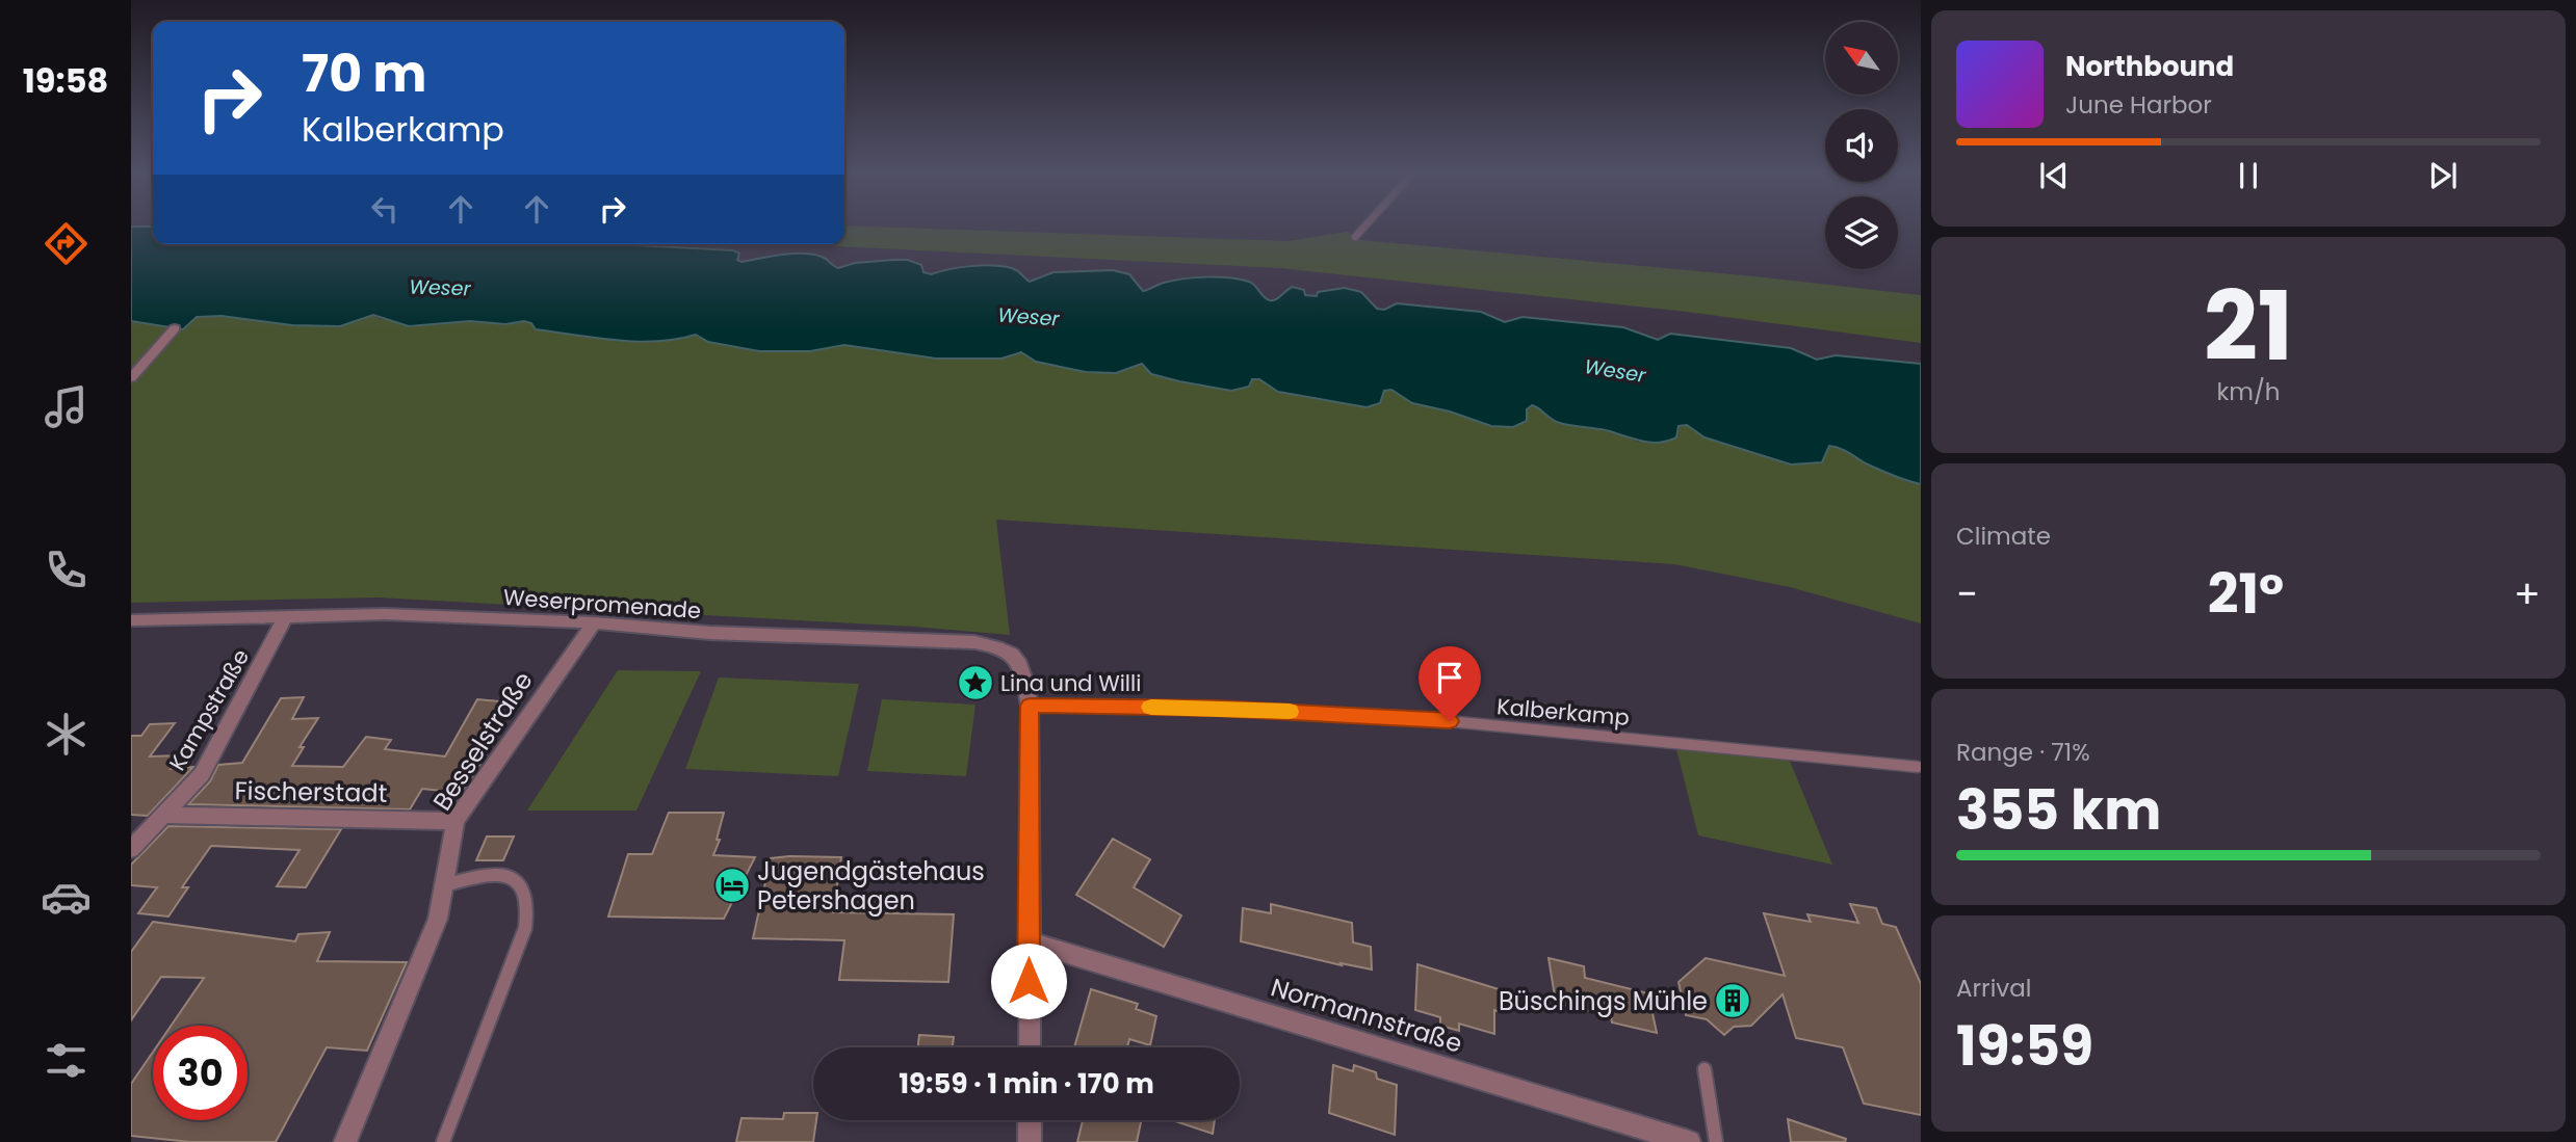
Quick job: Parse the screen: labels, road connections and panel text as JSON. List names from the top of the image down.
{
  "streets": {
    "street": [
      "Weserpromenade",
      "Kampstraße",
      "Besselstraße",
      "Fischerstadt",
      "Normannstraße"
    ],
    "lane": ["Kalberkamp"]
  },
  "crossings": [
    ["Weserpromenade", "Kampstraße"],
    ["Weserpromenade", "Kalberkamp"],
    ["Weserpromenade", "Besselstraße"],
    ["Weserpromenade", "Normannstraße"],
    ["Kampstraße", "Fischerstadt"],
    ["Besselstraße", "Fischerstadt"]
  ],
  "water": ["Weser"],
  "places": {
    "place": ["Lina und Willi"],
    "hotel": ["Jugendgästehaus Petershagen"],
    "building": ["Büschings Mühle"]
  },
  "north": "top left",
  "page": {
    "tabs": "19:58",
    "turn": ["70 m", "Kalberkamp"],
    "song": ["Northbound", "June Harbor"],
    "tile": [
      ["21", "km/h"],
      "Climate",
      ["Range · 71%", "355 km"],
      ["Arrival", "19:59"]
    ],
    "heat": ["−", "21°", "+"],
    "limit": "30",
    "trip": "19:59 · 1 min · 170 m"
  }
}
